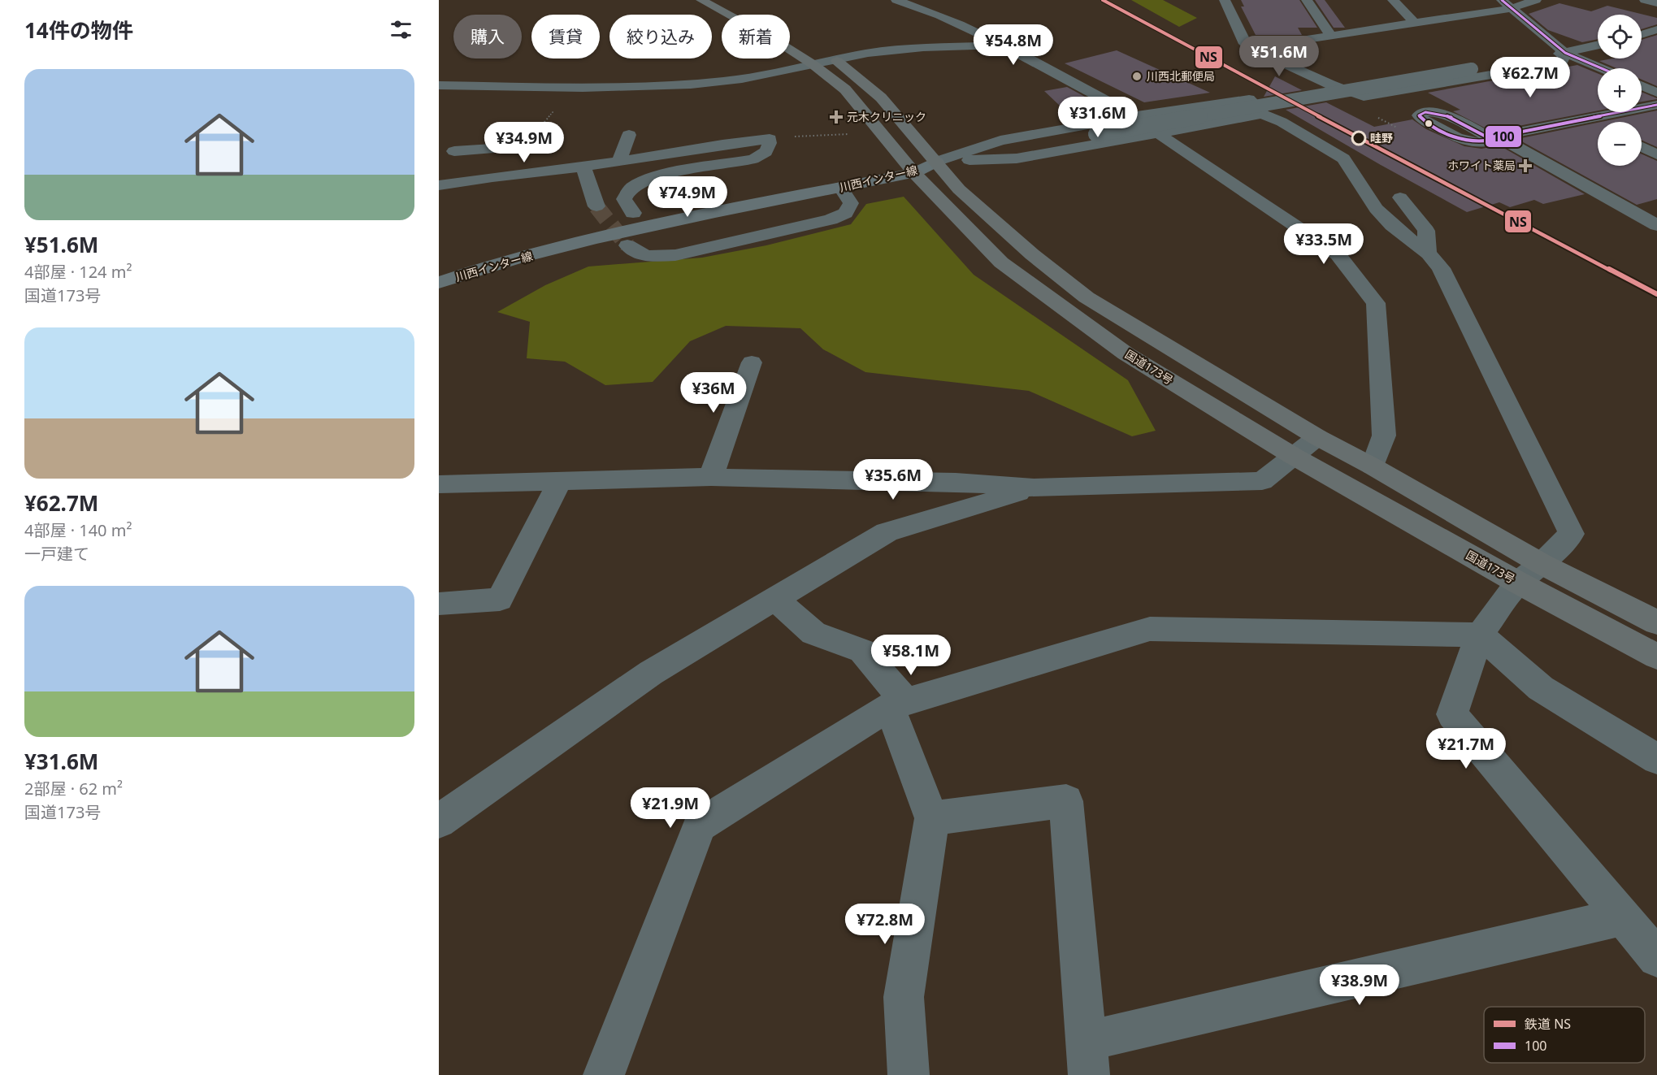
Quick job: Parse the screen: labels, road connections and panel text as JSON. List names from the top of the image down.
{
  "streets": {
    "highway": ["国道173号"],
    "main road": ["川西インター線"]
  },
  "crossings": [
    ["川西インター線", "国道173号"]
  ],
  "places": {
    "other": ["川西北郵便局", "畦野"],
    "health": ["元木クリニック", "ホワイト薬局"]
  },
  "lines": ["rail line NS", "transit line 100"],
  "legend": ["鉄道 NS", "100"],
  "page": {
    "heading": "14件の物件",
    "map_buttons": ["+", "−"],
    "chip": [
      "購入",
      "賃貸",
      "絞り込み",
      "新着"
    ],
    "price": [
      "¥54.8M",
      "¥51.6M",
      "¥62.7M",
      "¥31.6M",
      "¥34.9M",
      "¥74.9M",
      "¥33.5M",
      "¥36M",
      "¥35.6M",
      "¥58.1M",
      "¥21.7M",
      "¥21.9M",
      "¥72.8M",
      "¥38.9M"
    ],
    "list": [
      {
        "name": "¥51.6M",
        "note": "4部屋 · 124 m² · 国道173号"
      },
      {
        "name": "¥62.7M",
        "note": "4部屋 · 140 m² · 一戸建て"
      },
      {
        "name": "¥31.6M",
        "note": "2部屋 · 62 m² · 国道173号"
      }
    ]
  }
}
